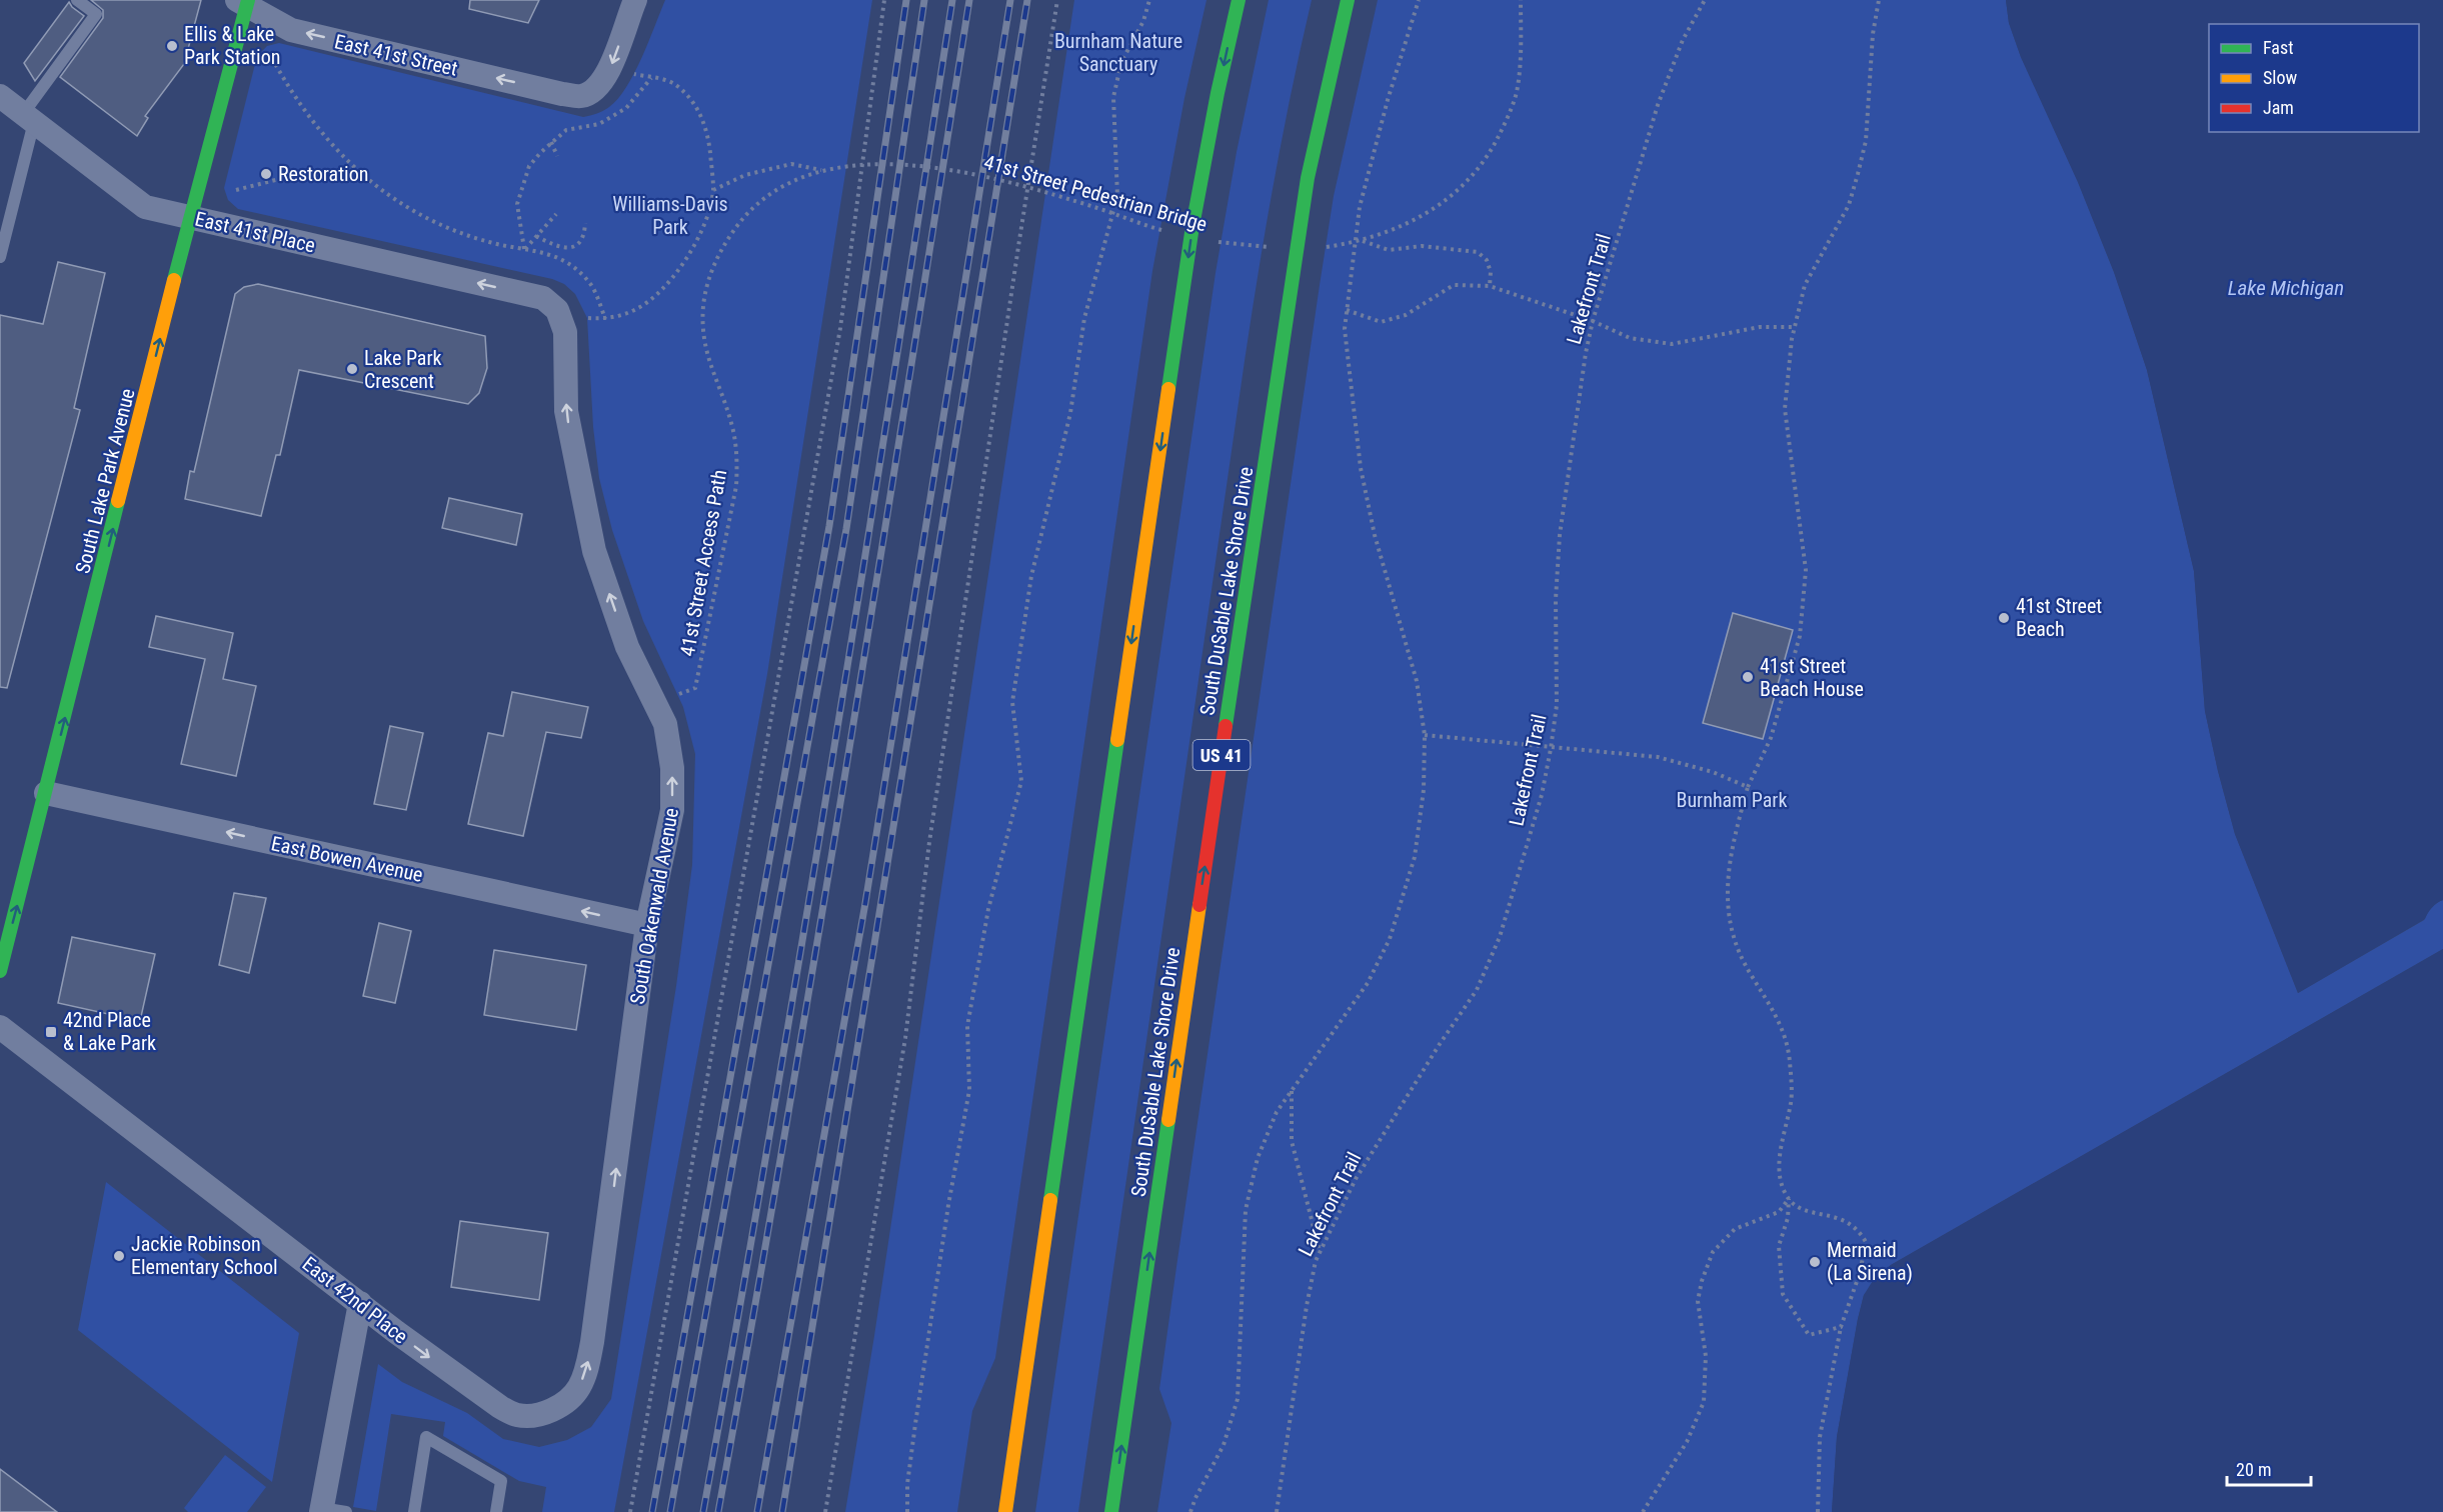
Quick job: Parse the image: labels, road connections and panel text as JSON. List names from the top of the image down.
{
  "streets": {
    "main road": ["South Lake Park Avenue", "South DuSable Lake Shore Drive", "US 41"],
    "street": [
      "East 41st Street",
      "East 41st Place",
      "East Bowen Avenue",
      "South Oakenwald Avenue",
      "East 42nd Place"
    ],
    "path": ["41st Street Pedestrian Bridge", "Lakefront Trail", "41st Street Access Path"]
  },
  "crossings": [
    ["East 41st Street", "South Lake Park Avenue"],
    ["41st Street Pedestrian Bridge", "41st Street Access Path"],
    ["East 41st Place", "South Lake Park Avenue"],
    ["East 41st Place", "South Oakenwald Avenue"],
    ["South Lake Park Avenue", "East Bowen Avenue"],
    ["East Bowen Avenue", "South Oakenwald Avenue"],
    ["South Oakenwald Avenue", "East 42nd Place"]
  ],
  "one_way": [
    "East 41st Street",
    "East 41st Place",
    "South Lake Park Avenue",
    "East Bowen Avenue",
    "South Oakenwald Avenue"
  ],
  "water": ["Lake Michigan"],
  "parks": ["Burnham Nature Sanctuary", "Williams-Davis Park", "Burnham Park"],
  "places": {
    "other": [
      "Ellis & Lake Park Station",
      "Restoration",
      "Lake Park Crescent",
      "41st Street Beach",
      "41st Street Beach House",
      "Jackie Robinson Elementary School",
      "Mermaid (La Sirena)"
    ],
    "transit": ["42nd Place & Lake Park"]
  },
  "legend": ["Fast", "Slow", "Jam"],
  "scale_bar": "20 m"
}
